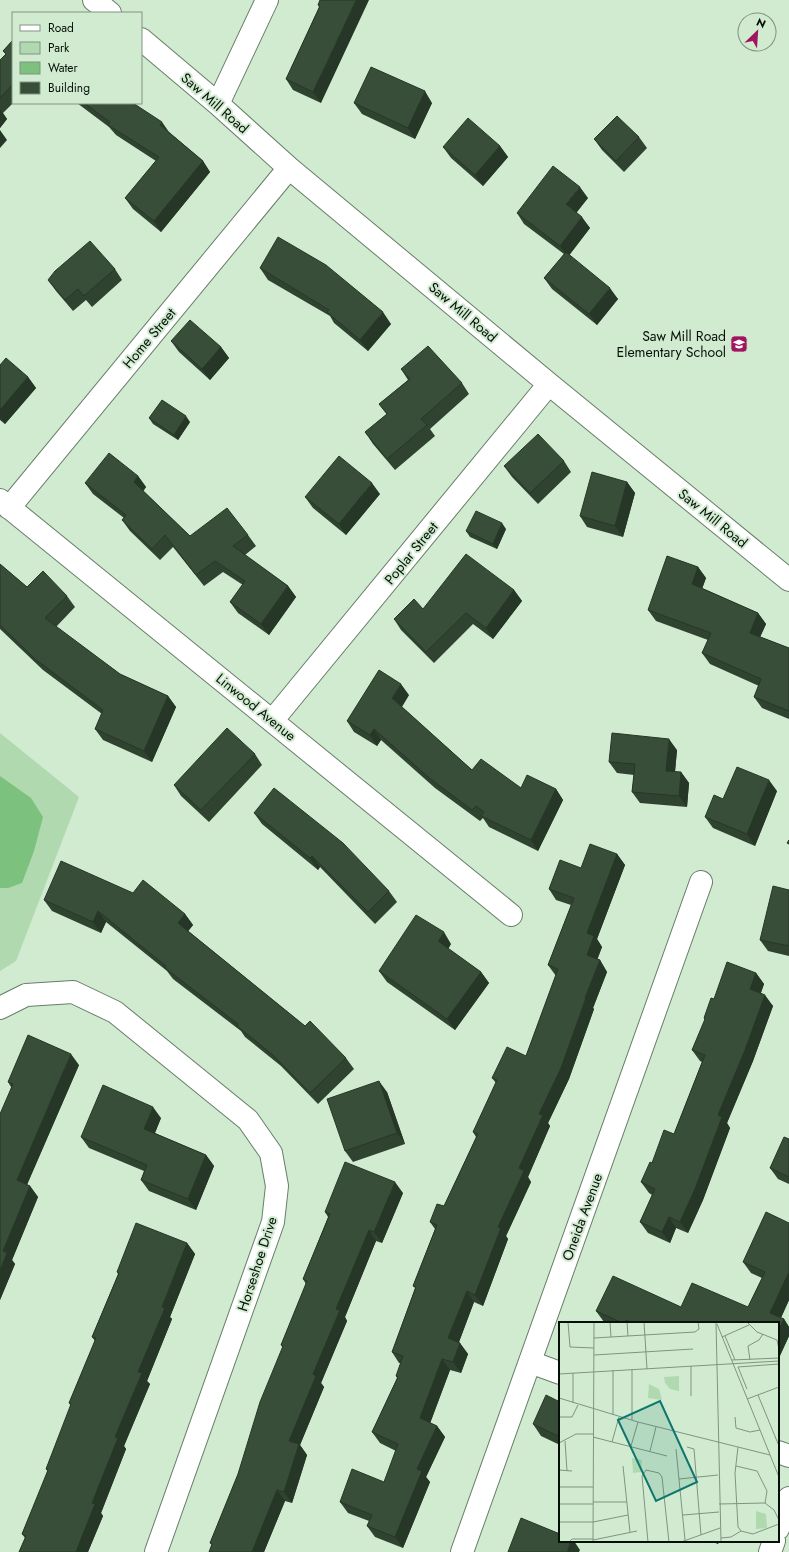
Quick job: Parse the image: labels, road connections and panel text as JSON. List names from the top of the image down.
{
  "streets": {
    "street": [
      "Saw Mill Road",
      "Home Street",
      "Poplar Street",
      "Linwood Avenue",
      "Oneida Avenue",
      "Horseshoe Drive"
    ]
  },
  "crossings": [
    ["Saw Mill Road", "Home Street"],
    ["Saw Mill Road", "Poplar Street"],
    ["Home Street", "Linwood Avenue"],
    ["Poplar Street", "Linwood Avenue"]
  ],
  "places": {
    "school or university": ["Saw Mill Road Elementary School"]
  },
  "legend": [
    "Road",
    "Park",
    "Water",
    "Building"
  ],
  "north": "top right"
}
